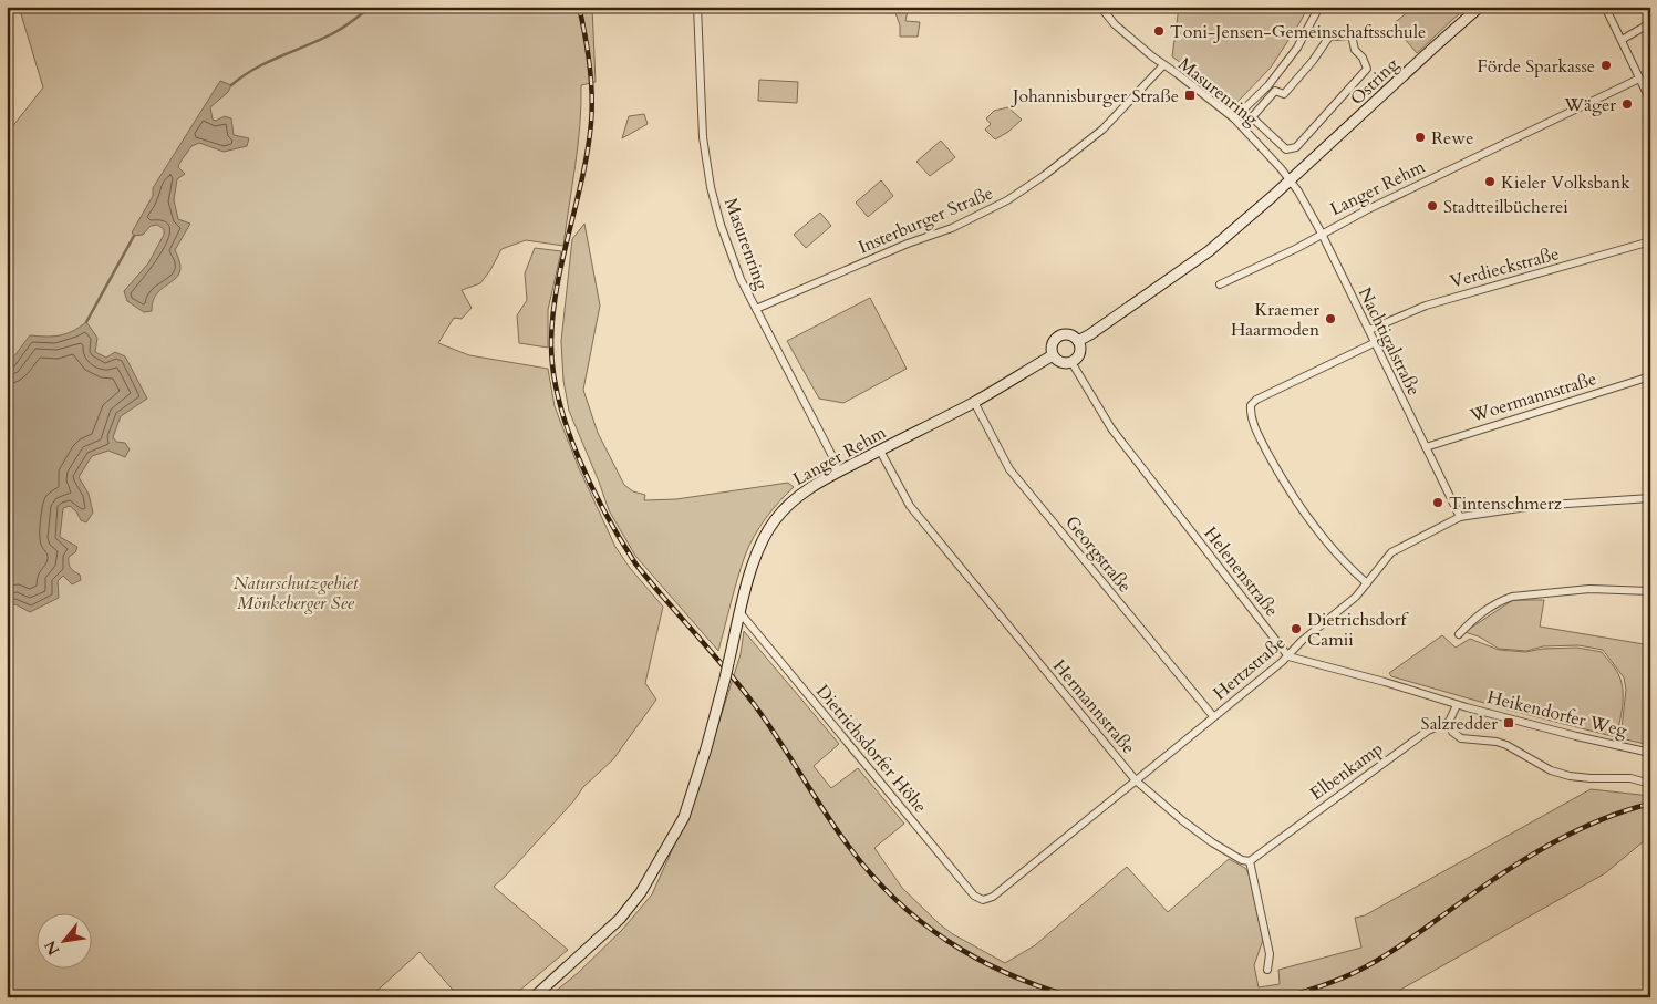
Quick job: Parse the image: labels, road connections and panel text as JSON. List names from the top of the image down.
{
  "streets": {
    "street": [
      "Ostring",
      "Masurenring",
      "Langer Rehm",
      "Insterburger Straße",
      "Verdieckstraße",
      "Nachtigalstraße",
      "Woermannstraße",
      "Georgstraße",
      "Helenenstraße",
      "Hertzstraße",
      "Hermannstraße",
      "Heikendorfer Weg",
      "Dietrichsdorfer Höhe",
      "Elbenkamp"
    ]
  },
  "crossings": [
    ["Ostring", "Masurenring"],
    ["Ostring", "Nachtigalstraße"],
    ["Masurenring", "Langer Rehm"],
    ["Masurenring", "Insterburger Straße"],
    ["Masurenring", "Nachtigalstraße"],
    ["Langer Rehm", "Nachtigalstraße"],
    ["Langer Rehm", "Georgstraße"],
    ["Langer Rehm", "Helenenstraße"],
    ["Langer Rehm", "Hermannstraße"],
    ["Langer Rehm", "Dietrichsdorfer Höhe"],
    ["Verdieckstraße", "Nachtigalstraße"],
    ["Nachtigalstraße", "Woermannstraße"],
    ["Nachtigalstraße", "Hertzstraße"],
    ["Georgstraße", "Hertzstraße"],
    ["Helenenstraße", "Hertzstraße"],
    ["Hertzstraße", "Hermannstraße"],
    ["Hertzstraße", "Dietrichsdorfer Höhe"],
    ["Hermannstraße", "Elbenkamp"]
  ],
  "parks": ["Naturschutzgebiet Mönkeberger See"],
  "places": {
    "other": [
      "Toni-Jensen-Gemeinschaftsschule",
      "Förde Sparkasse",
      "Wäger",
      "Rewe",
      "Kieler Volksbank",
      "Stadtteilbücherei",
      "Kraemer Haarmoden",
      "Tintenschmerz",
      "Dietrichsdorf Camii"
    ],
    "transit": ["Johannisburger Straße", "Salzredder"]
  },
  "north": "bottom left"
}
